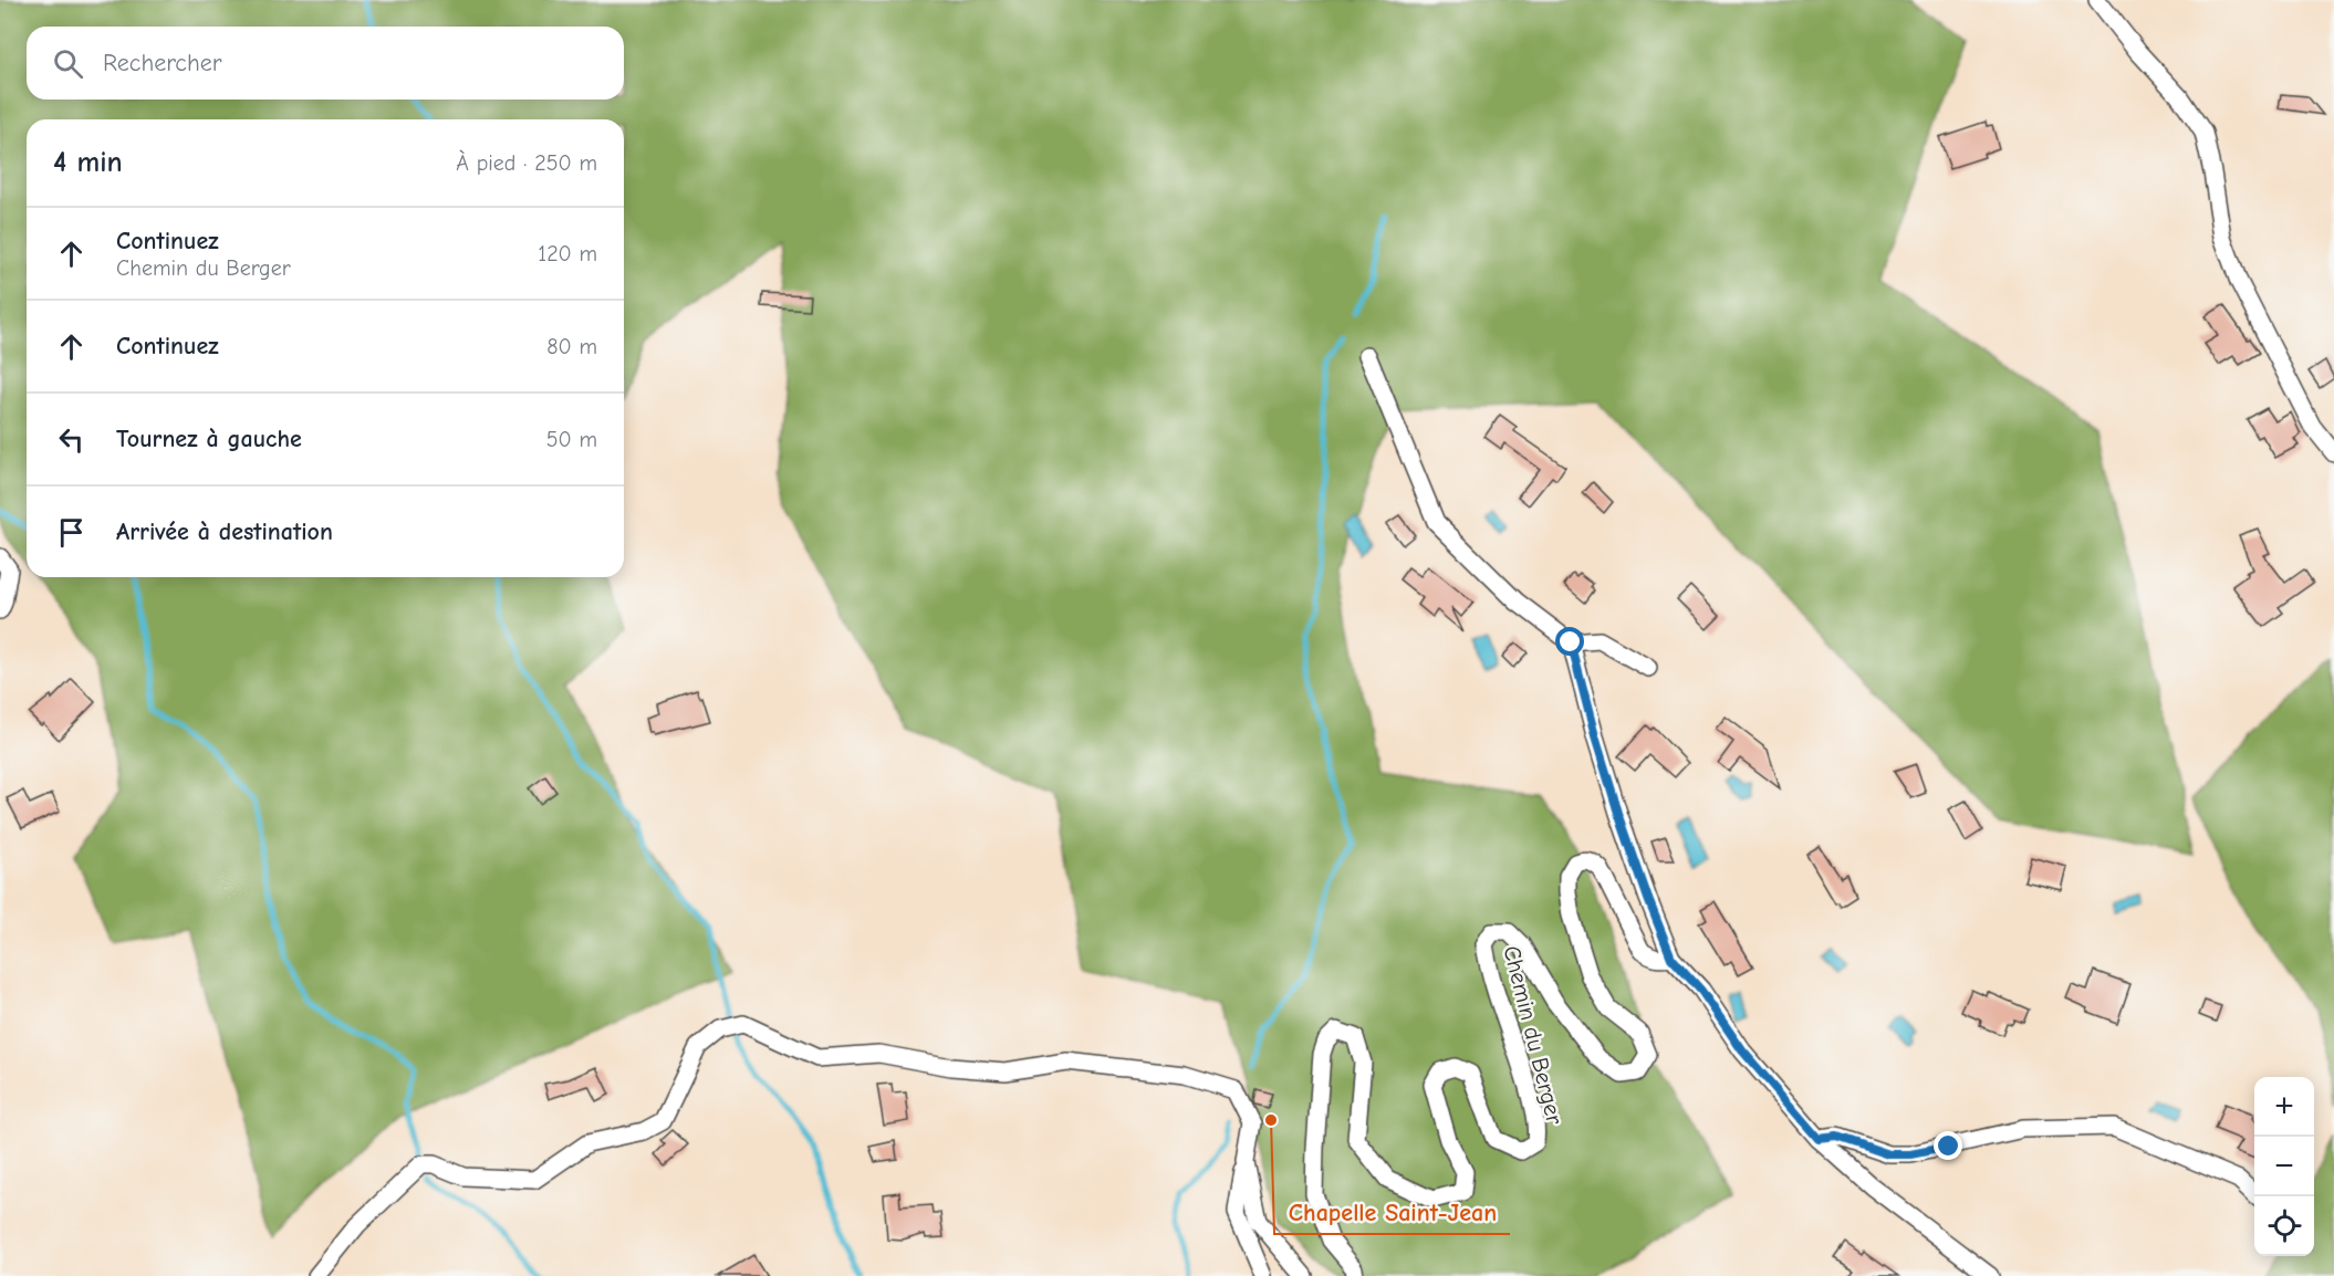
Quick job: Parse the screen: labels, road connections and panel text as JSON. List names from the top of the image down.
{
  "streets": {
    "street": ["Chemin du Berger"]
  },
  "places": ["Chapelle Saint-Jean"],
  "page": {
    "search": "Rechercher",
    "heading": ["4 min", "À pied · 250 m"],
    "list": [
      ["Continuez", "Chemin du Berger", "120 m"],
      ["Continuez", "80 m"],
      ["Tournez à gauche", "50 m"],
      "Arrivée à destination"
    ],
    "map_buttons": ["+", "−"]
  }
}
